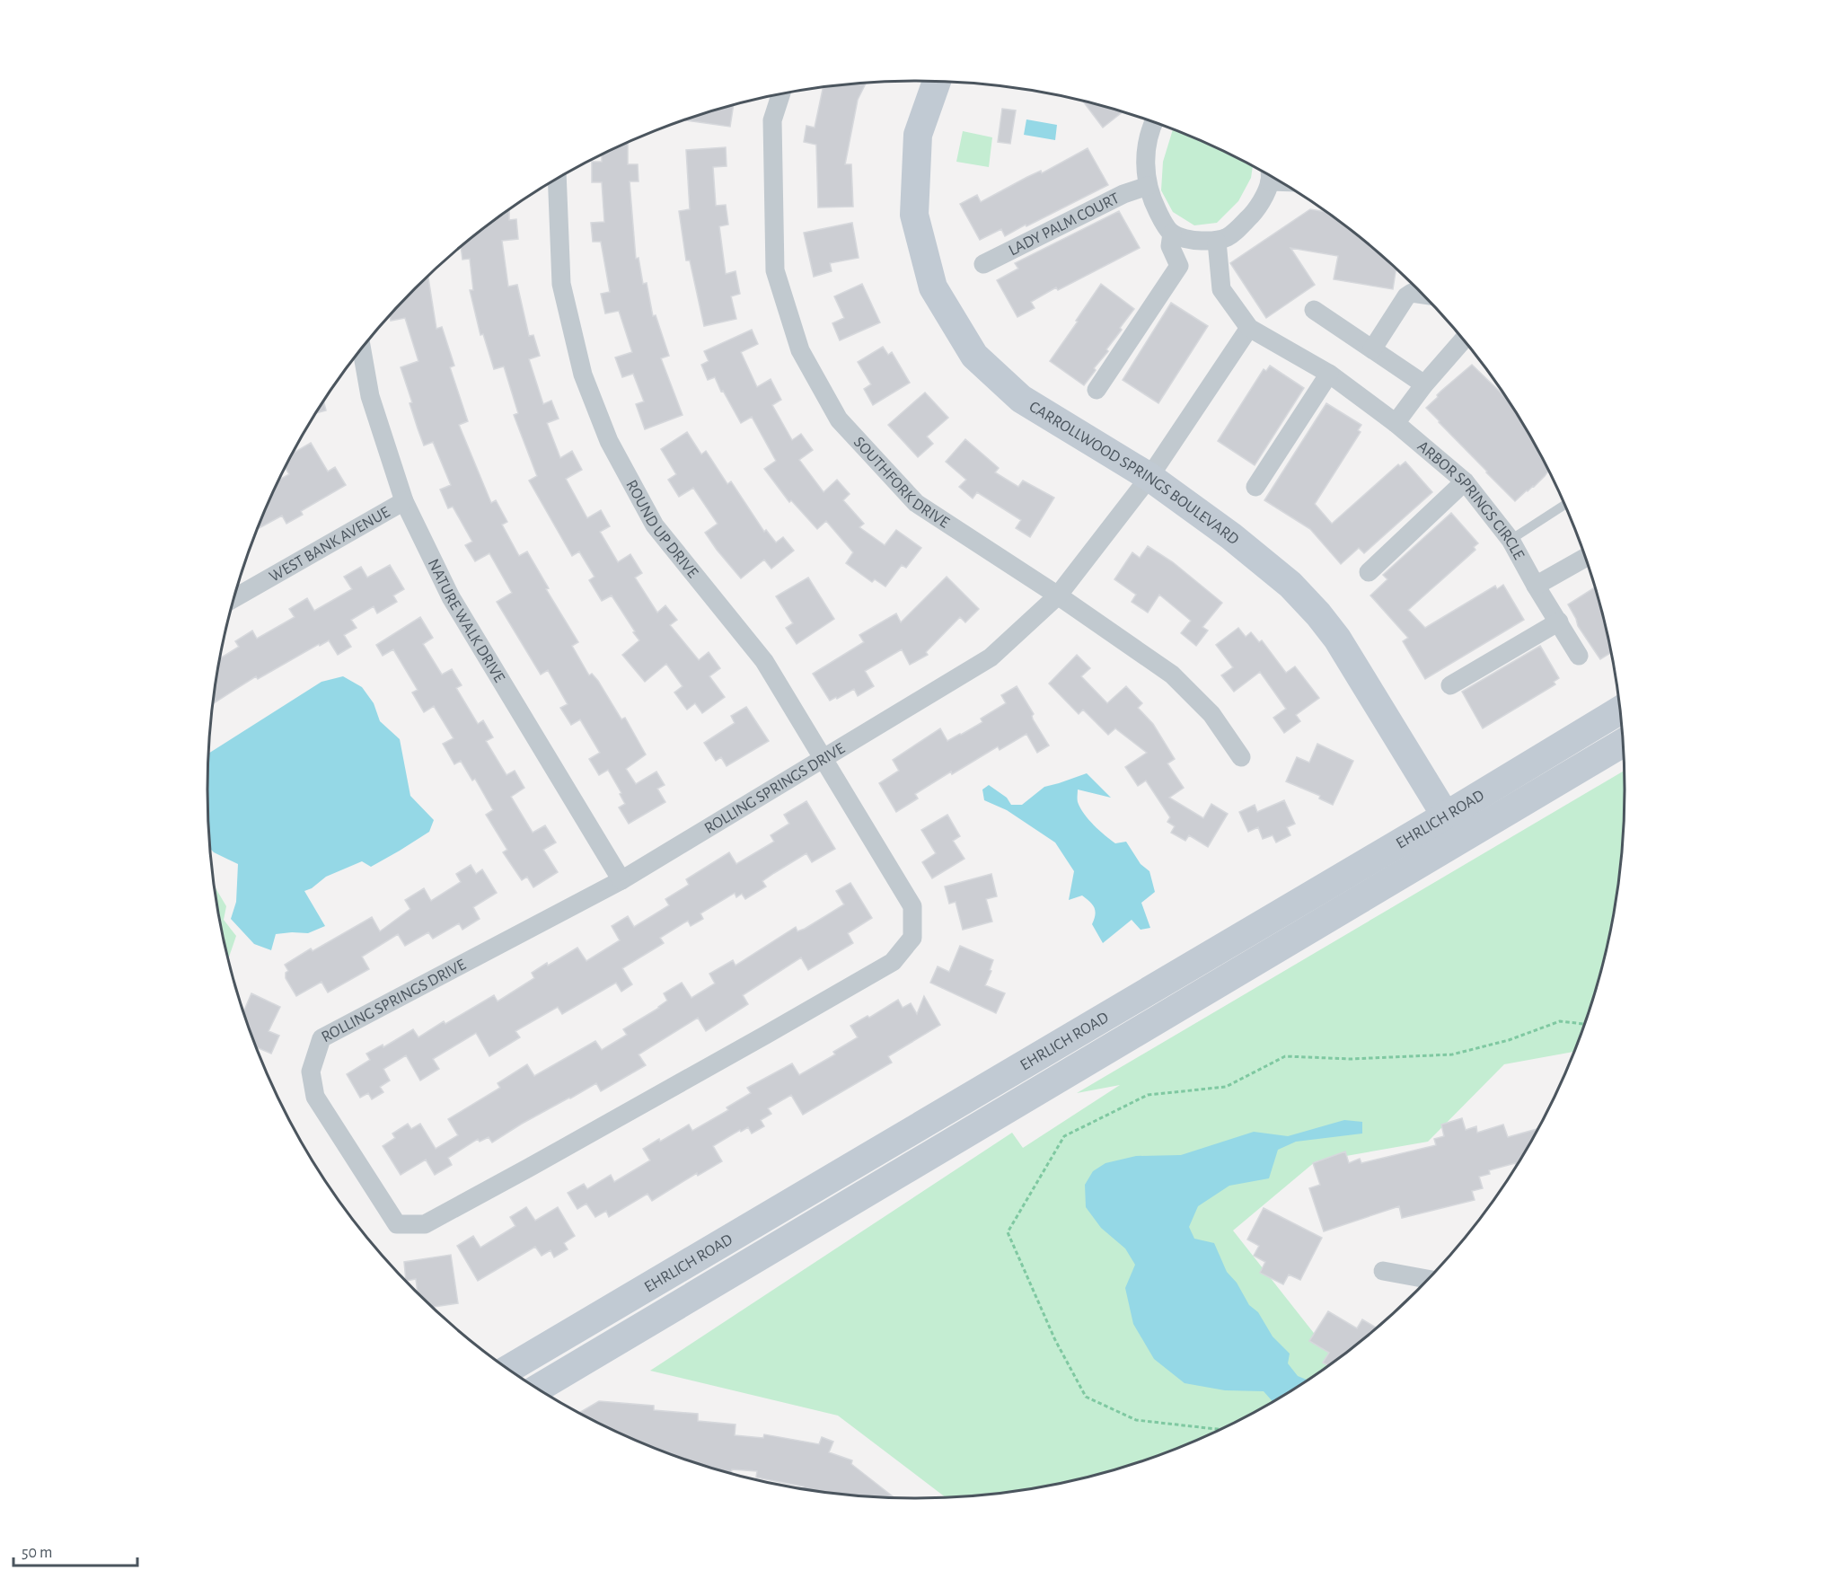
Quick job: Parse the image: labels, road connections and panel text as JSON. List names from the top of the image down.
{
  "streets": {
    "main road": ["CARROLLWOOD SPRINGS BOULEVARD", "EHRLICH ROAD"],
    "street": [
      "LADY PALM COURT",
      "SOUTHFORK DRIVE",
      "ARBOR SPRINGS CIRCLE",
      "ROUND UP DRIVE",
      "WEST BANK AVENUE",
      "NATURE WALK DRIVE",
      "ROLLING SPRINGS DRIVE"
    ]
  },
  "crossings": [
    ["CARROLLWOOD SPRINGS BOULEVARD", "ROLLING SPRINGS DRIVE"],
    ["CARROLLWOOD SPRINGS BOULEVARD", "EHRLICH ROAD"],
    ["SOUTHFORK DRIVE", "ROLLING SPRINGS DRIVE"],
    ["ROUND UP DRIVE", "ROLLING SPRINGS DRIVE"],
    ["WEST BANK AVENUE", "NATURE WALK DRIVE"],
    ["NATURE WALK DRIVE", "ROLLING SPRINGS DRIVE"]
  ],
  "scale_bar": "50 m"
}
